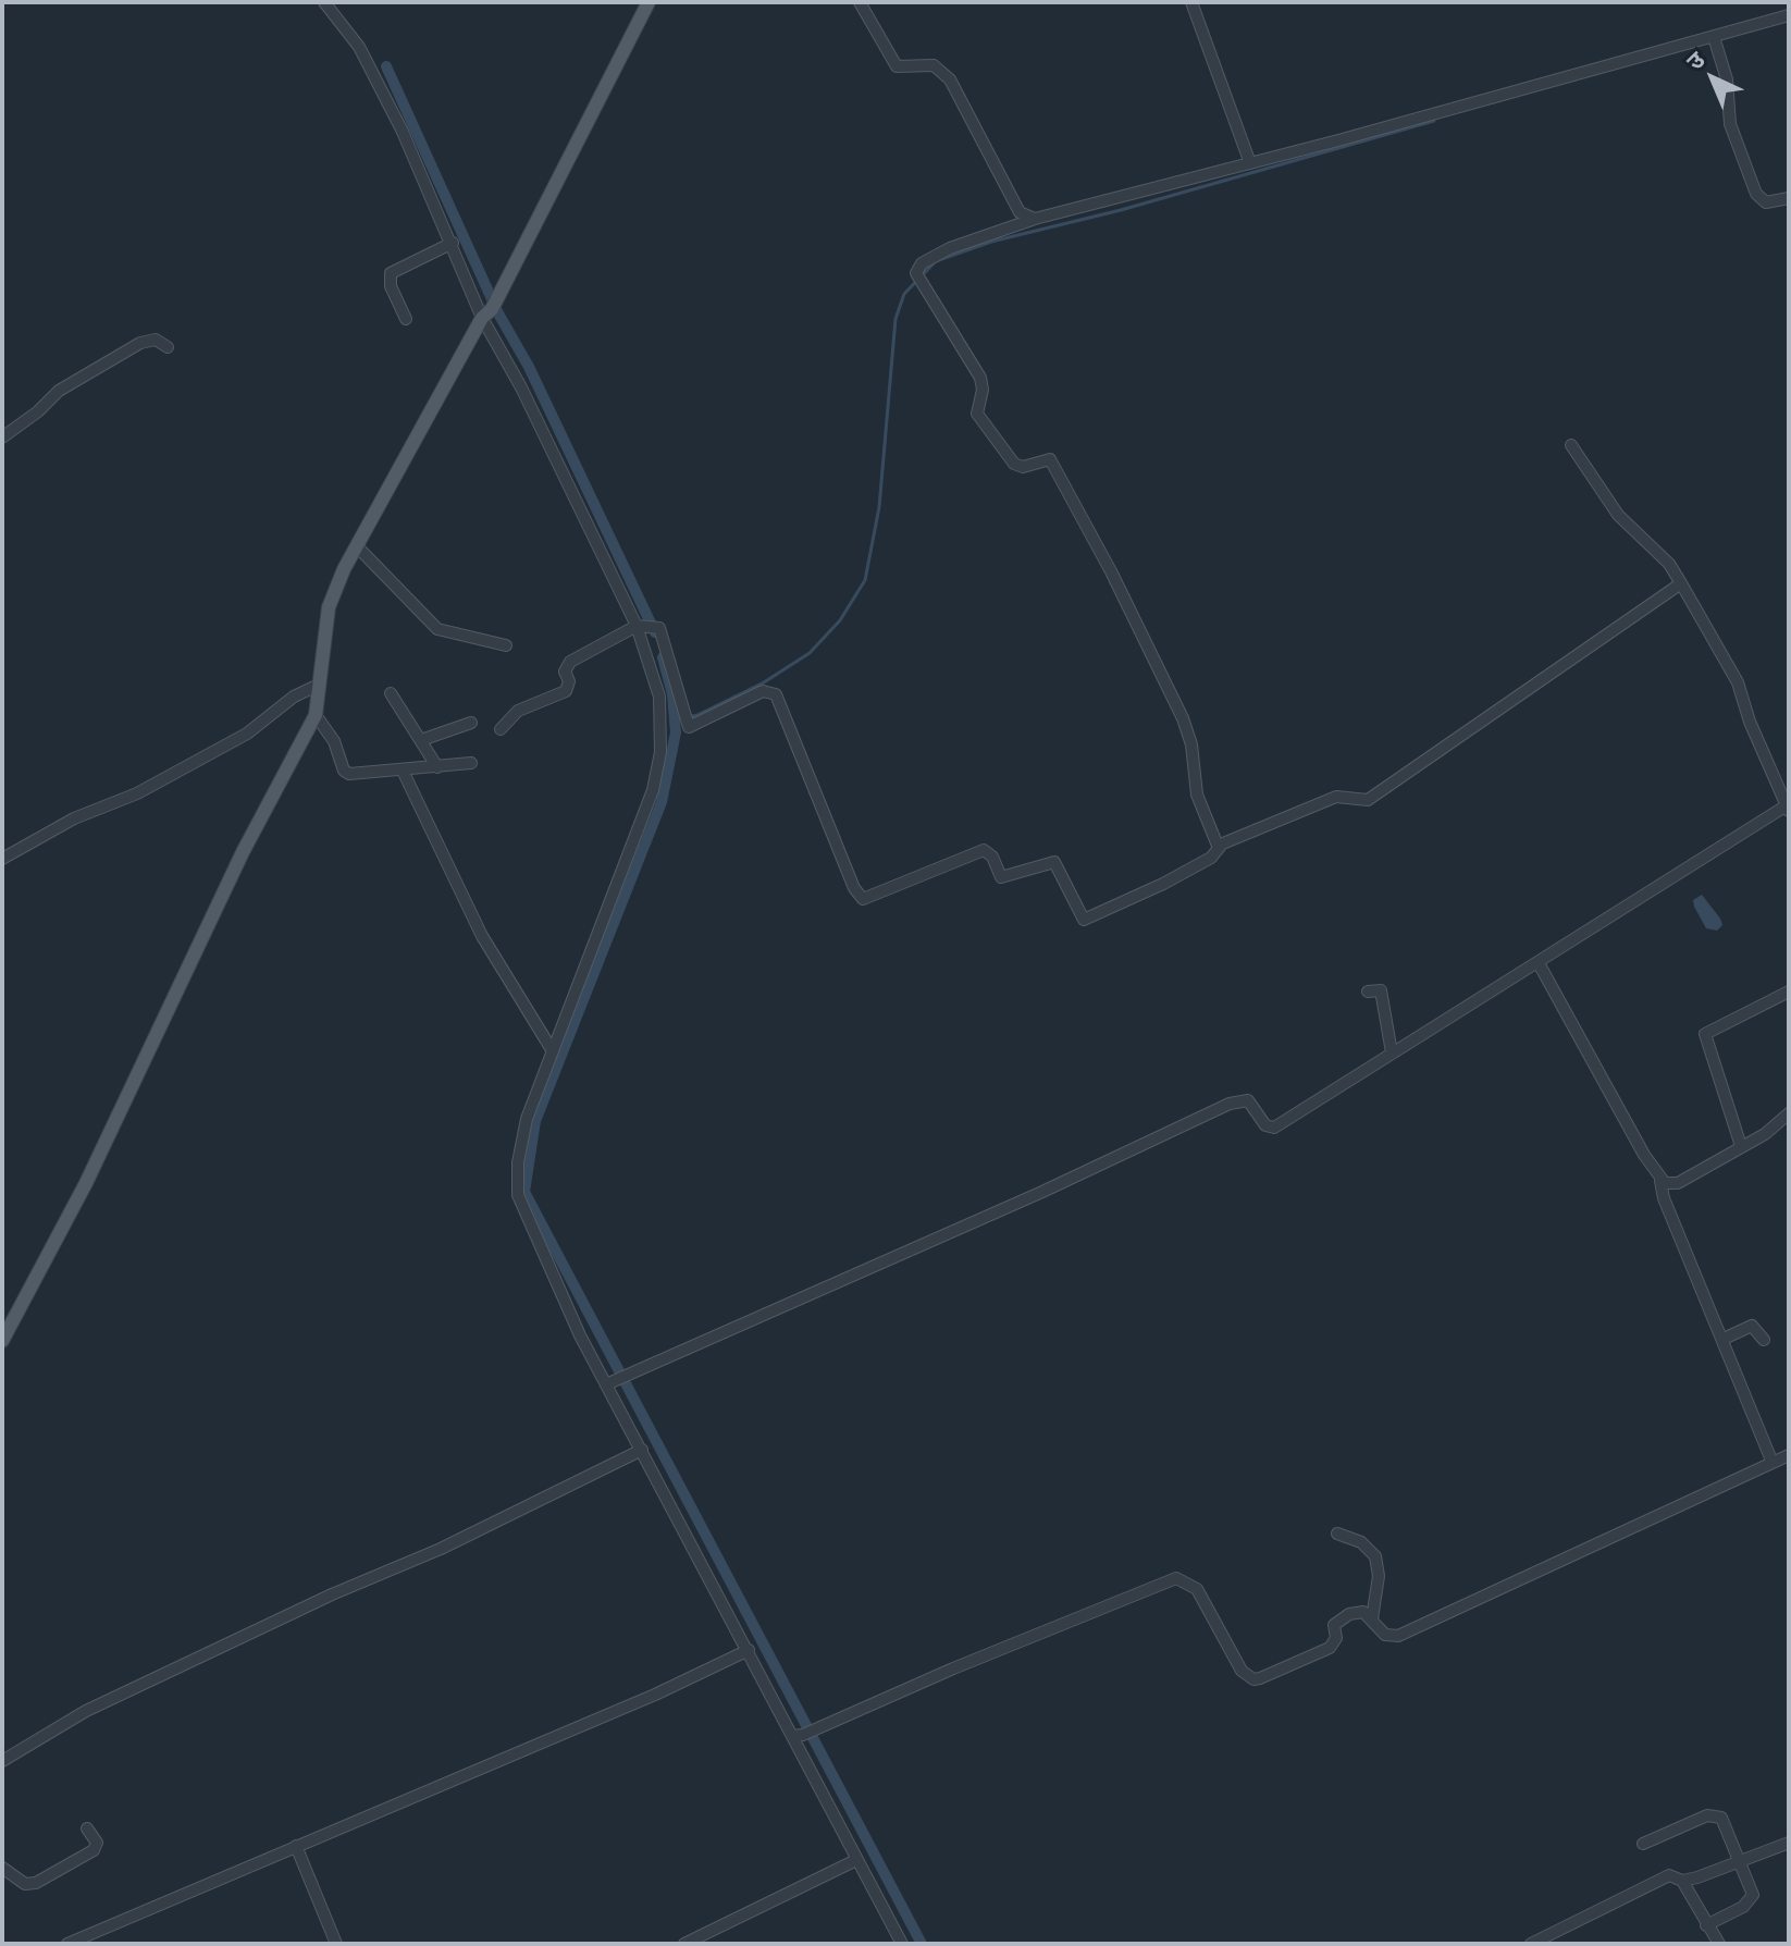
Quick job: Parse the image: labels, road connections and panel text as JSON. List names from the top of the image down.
{
  "north": "top left"
}
